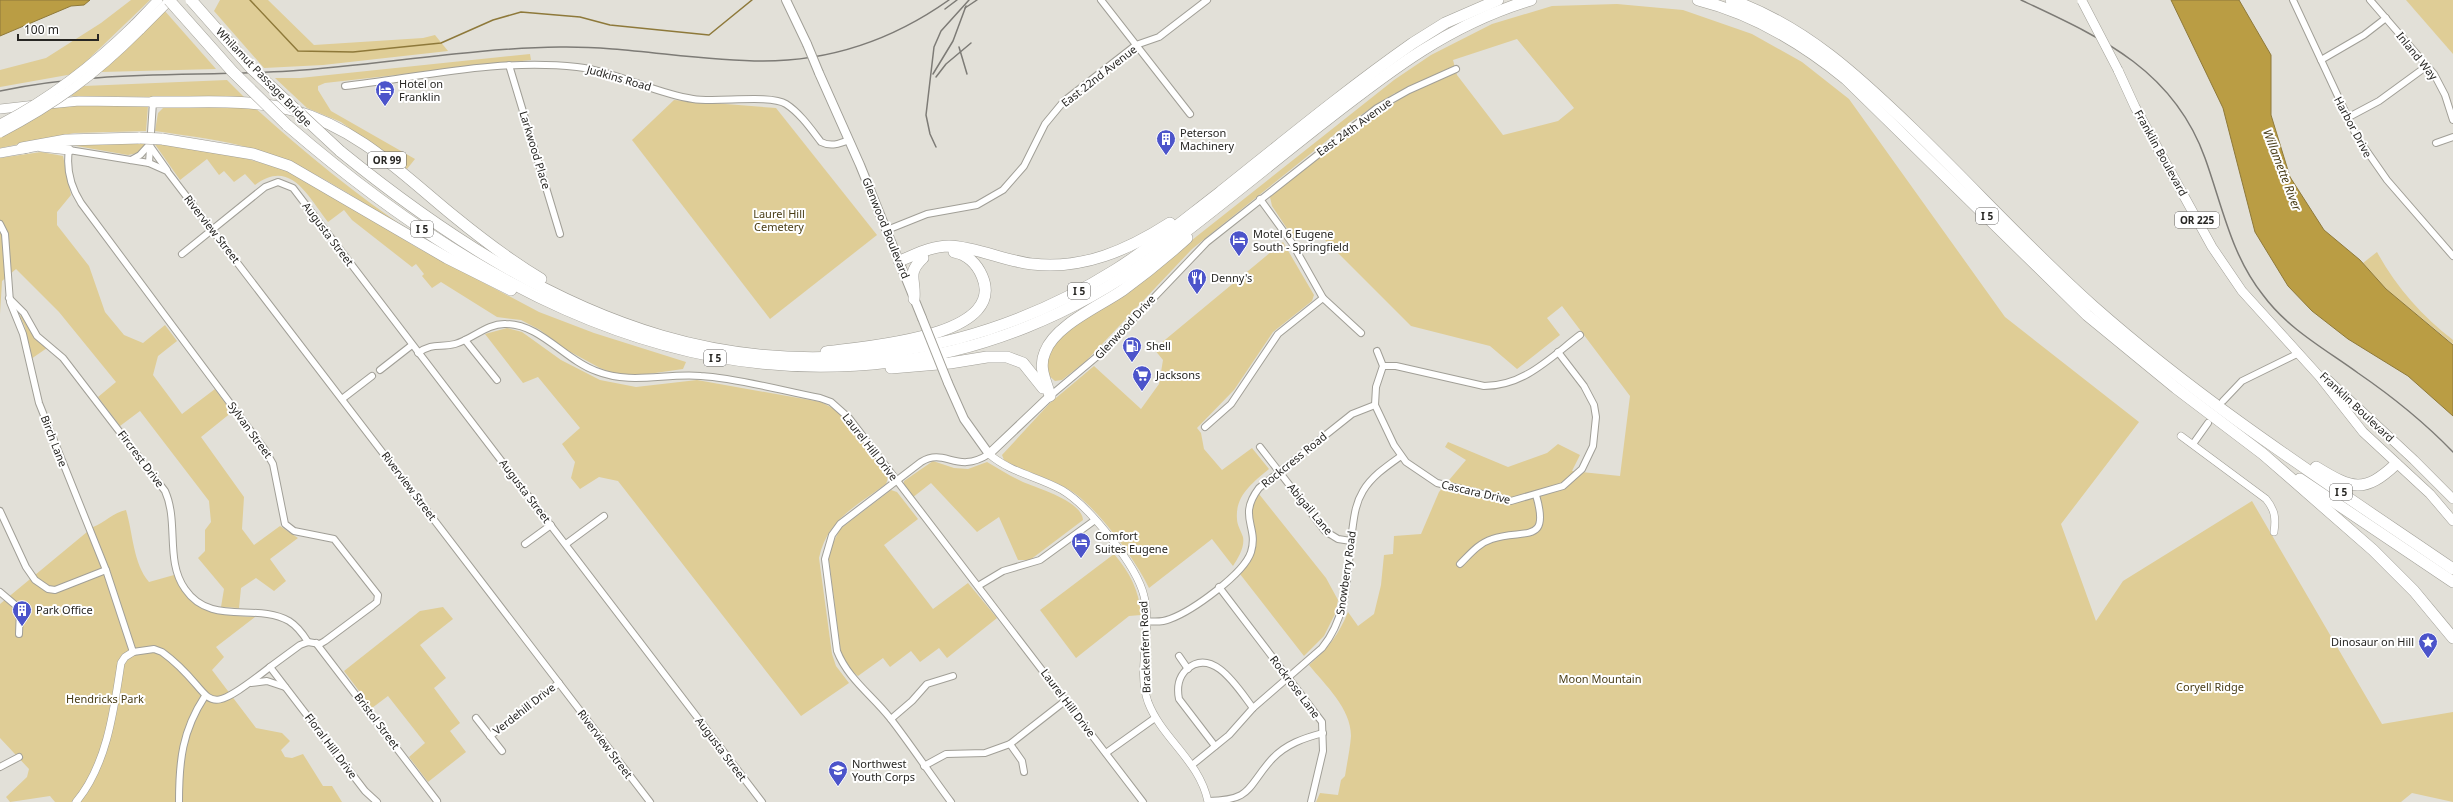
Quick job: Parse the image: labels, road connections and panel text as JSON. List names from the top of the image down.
{
  "streets": {
    "highway": ["Whilamut Passage Bridge", "OR 99", "I 5"],
    "main road": [
      "Franklin Boulevard",
      "OR 225",
      "Glenwood Boulevard",
      "Glenwood Drive"
    ],
    "street": [
      "Inland Way",
      "East 22nd Avenue",
      "Judkins Road",
      "East 24th Avenue",
      "Harbor Drive",
      "Larkwood Place",
      "Riverview Street",
      "Augusta Street",
      "Sylvan Street",
      "Birch Lane",
      "Laurel Hill Drive",
      "Fircrest Drive",
      "Rockcress Road",
      "Cascara Drive",
      "Abigail Lane",
      "Snowberry Road",
      "Brackenfern Road",
      "Rockrose Lane",
      "Verdehill Drive",
      "Bristol Street",
      "Floral Hill Drive"
    ]
  },
  "crossings": [
    ["East 22nd Avenue", "Glenwood Boulevard"],
    ["Whilamut Passage Bridge", "OR 99"],
    ["Whilamut Passage Bridge", "I 5"],
    ["Judkins Road", "Larkwood Place"],
    ["Judkins Road", "Glenwood Boulevard"],
    ["East 24th Avenue", "Glenwood Drive"],
    ["Franklin Boulevard", "OR 225"],
    ["OR 99", "I 5"],
    ["Glenwood Boulevard", "Glenwood Drive"],
    ["Glenwood Boulevard", "Brackenfern Road"],
    ["Riverview Street", "Augusta Street"],
    ["Riverview Street", "Sylvan Street"],
    ["Riverview Street", "Verdehill Drive"],
    ["Augusta Street", "Laurel Hill Drive"],
    ["Glenwood Drive", "Brackenfern Road"],
    ["Sylvan Street", "Bristol Street"],
    ["Birch Lane", "Fircrest Drive"],
    ["Rockcress Road", "Cascara Drive"],
    ["Rockcress Road", "Abigail Lane"],
    ["Rockcress Road", "Brackenfern Road"],
    ["Rockcress Road", "Rockrose Lane"],
    ["Cascara Drive", "Snowberry Road"],
    ["Abigail Lane", "Snowberry Road"],
    ["Snowberry Road", "Brackenfern Road"],
    ["Snowberry Road", "Rockrose Lane"]
  ],
  "water": ["Willamette River"],
  "parks": [
    "Laurel Hill Cemetery",
    "Moon Mountain",
    "Coryell Ridge",
    "Hendricks Park"
  ],
  "places": {
    "hotel": ["Hotel on Franklin", "Motel 6 Eugene South - Springfield", "Comfort Suites Eugene"],
    "building": ["Peterson Machinery", "Park Office"],
    "restaurant": ["Denny's"],
    "fuel station": ["Shell"],
    "supermarket": ["Jacksons"],
    "place": ["Dinosaur on Hill"],
    "school or university": ["Northwest Youth Corps"]
  },
  "scale_bar": "100 m"
}
